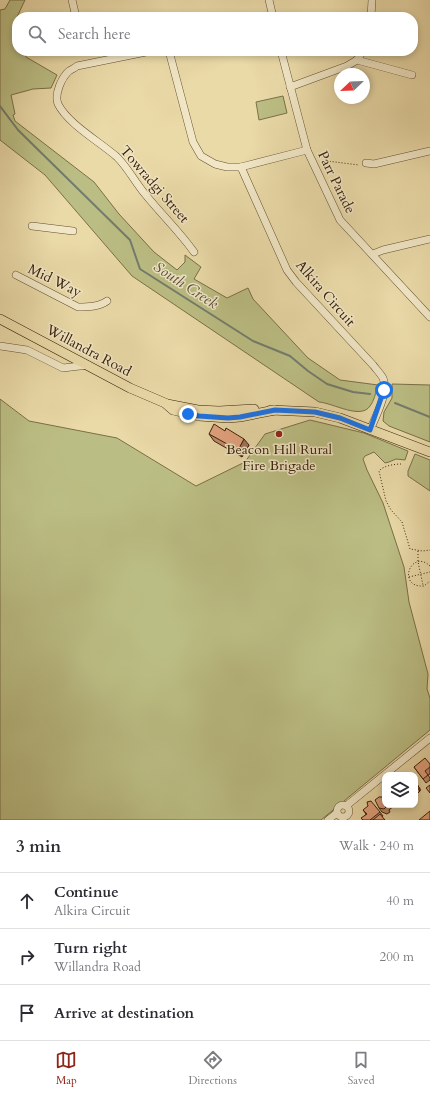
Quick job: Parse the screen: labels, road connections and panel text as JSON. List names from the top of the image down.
{
  "streets": {
    "main road": ["Willandra Road"],
    "street": [
      "Parr Parade",
      "Towradgi Street",
      "Mid Way",
      "Alkira Circuit"
    ]
  },
  "crossings": [
    ["Alkira Circuit", "Willandra Road"]
  ],
  "water": ["South Creek"],
  "places": ["Beacon Hill Rural Fire Brigade"],
  "north": "bottom left",
  "page": {
    "search": "Search here",
    "heading": ["3 min", "Walk · 240 m"],
    "list": [
      ["Continue", "Alkira Circuit", "40 m"],
      ["Turn right", "Willandra Road", "200 m"],
      "Arrive at destination"
    ],
    "nav": ["Map", "Directions", "Saved"]
  }
}
